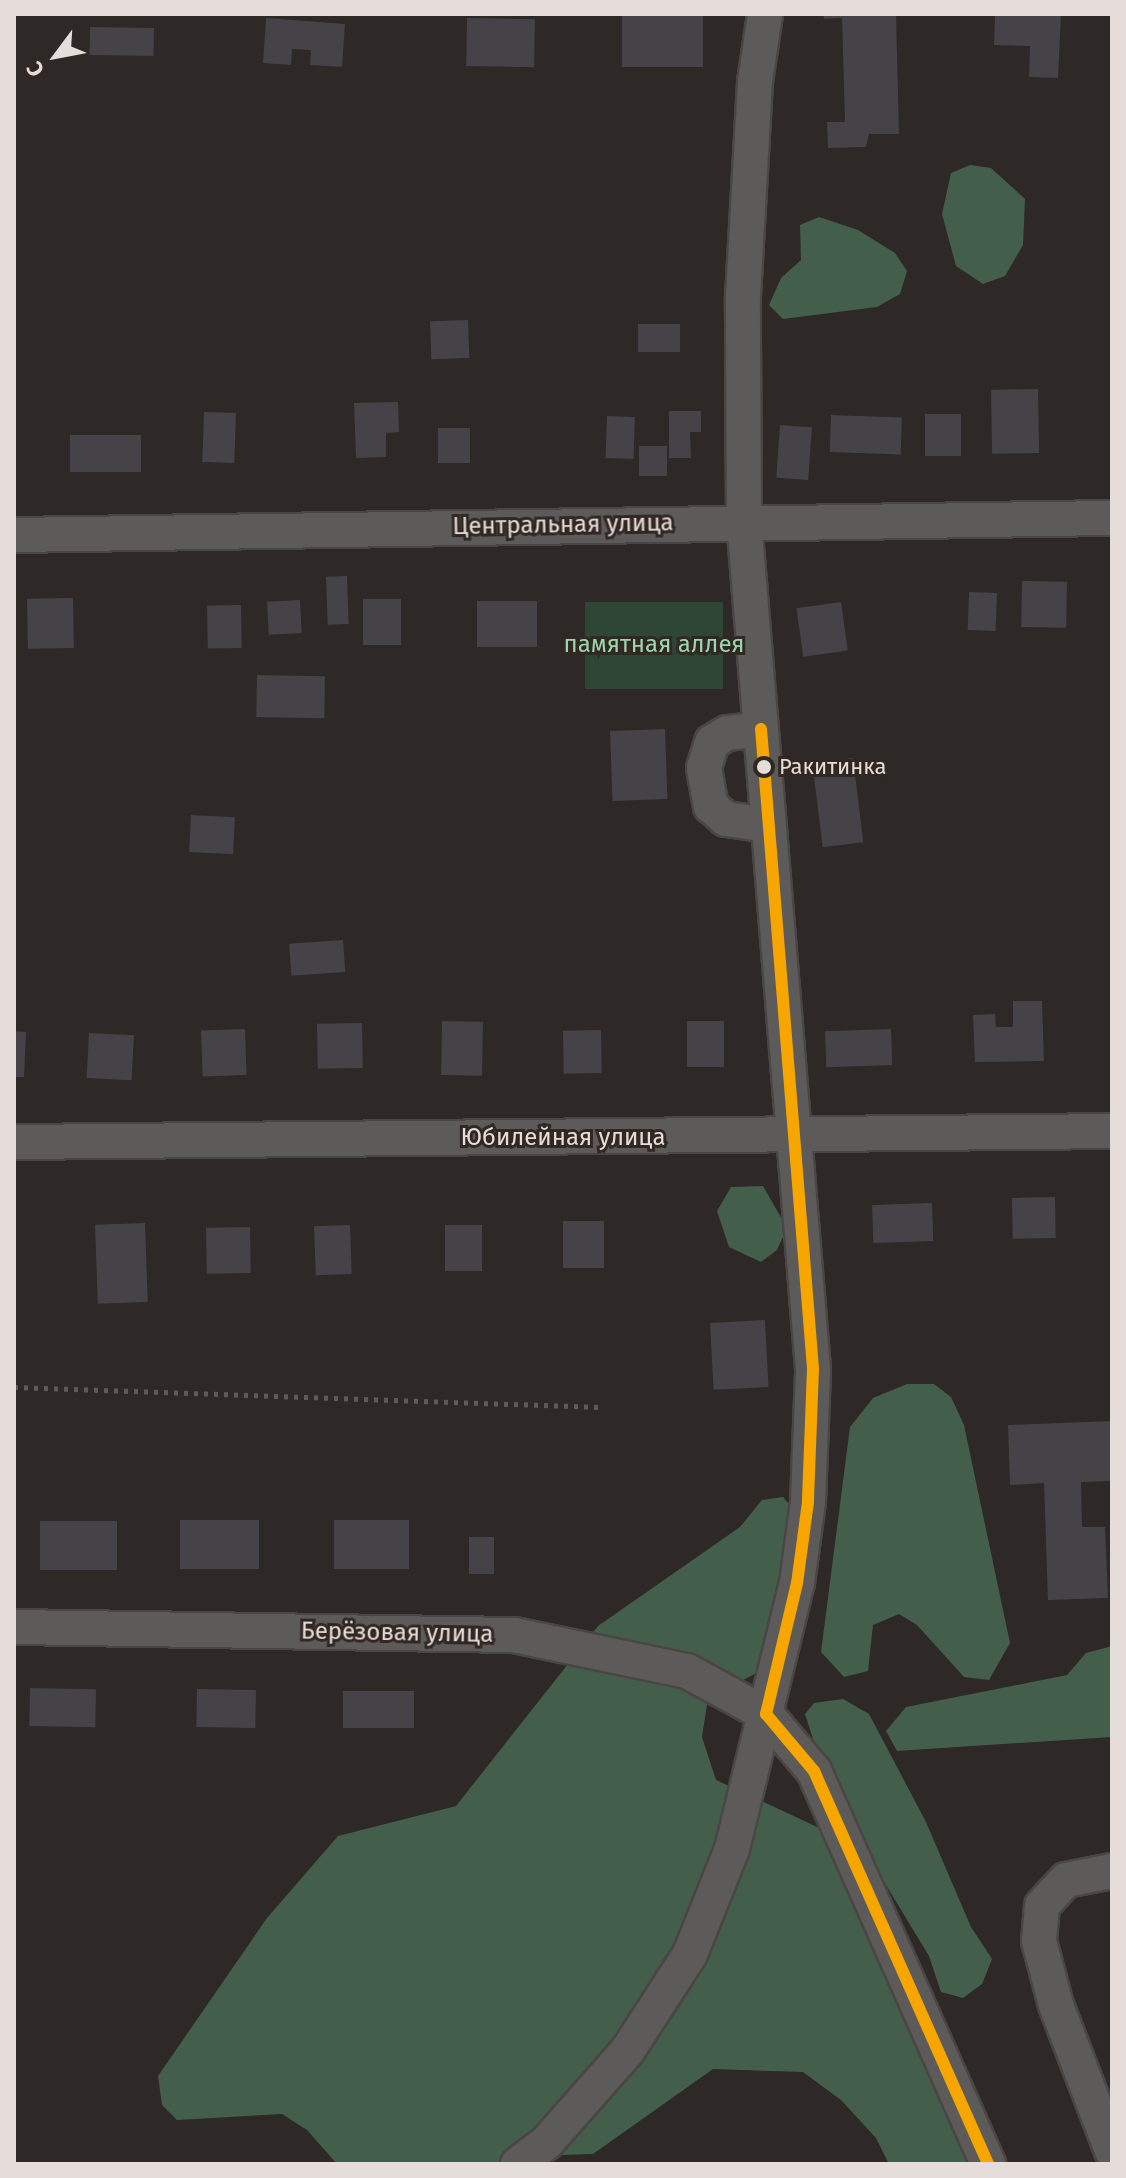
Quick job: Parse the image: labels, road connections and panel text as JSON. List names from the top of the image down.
{
  "streets": {
    "street": ["Центральная улица", "Юбилейная улица", "Берёзовая улица"]
  },
  "parks": ["памятная аллея"],
  "places": ["Ракитинка"],
  "north": "bottom left"
}
